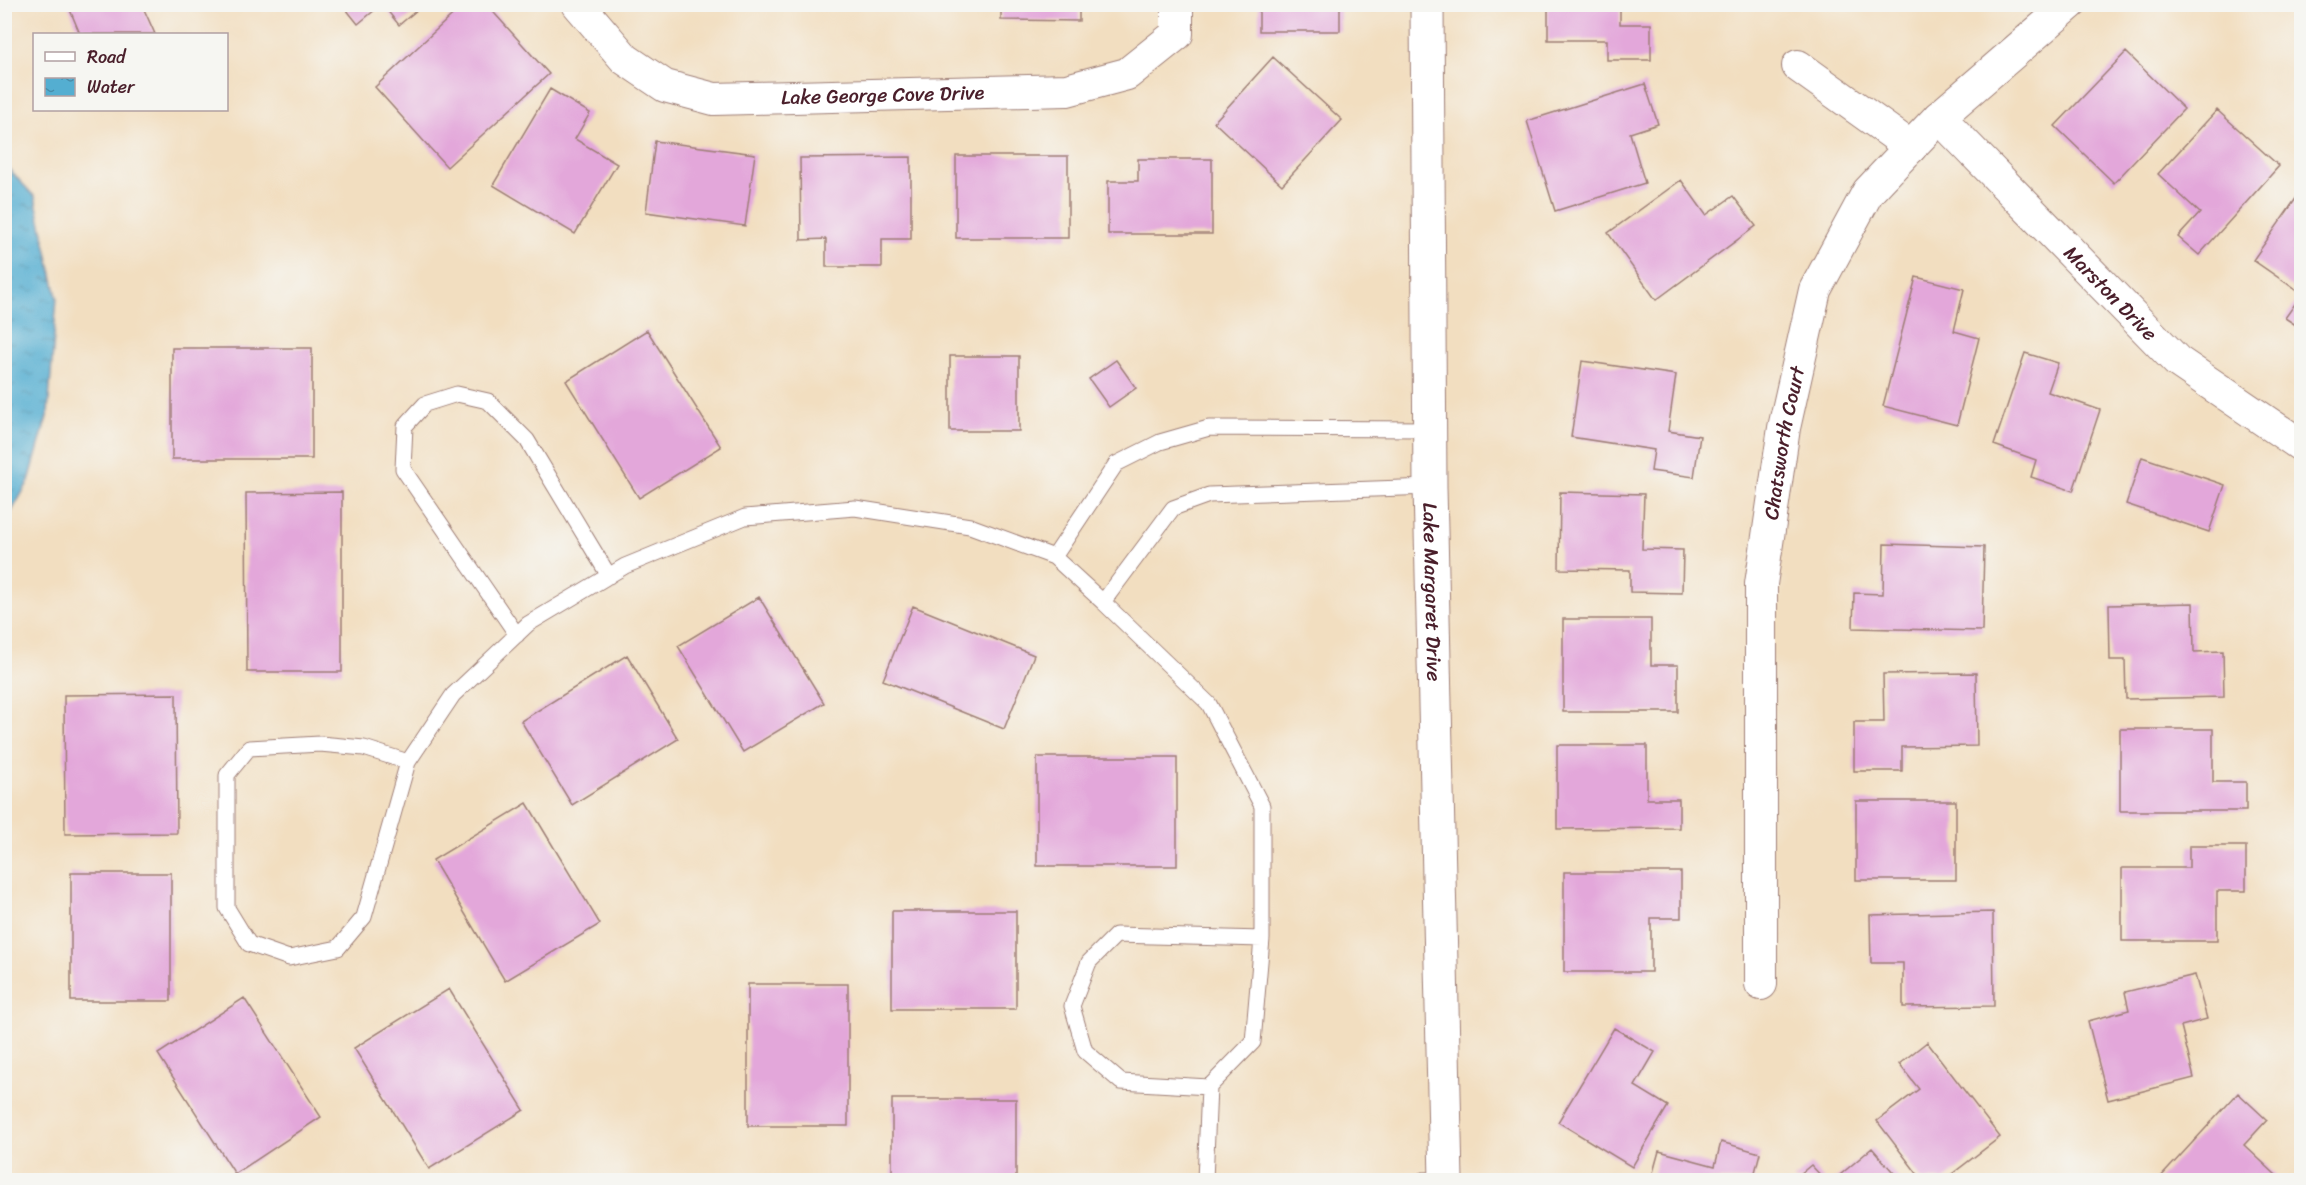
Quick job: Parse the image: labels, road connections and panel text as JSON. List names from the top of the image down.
{
  "streets": {
    "street": [
      "Lake George Cove Drive",
      "Marston Drive",
      "Chatsworth Court",
      "Lake Margaret Drive"
    ]
  },
  "crossings": [
    ["Marston Drive", "Chatsworth Court"]
  ],
  "legend": ["Road", "Water"]
}
